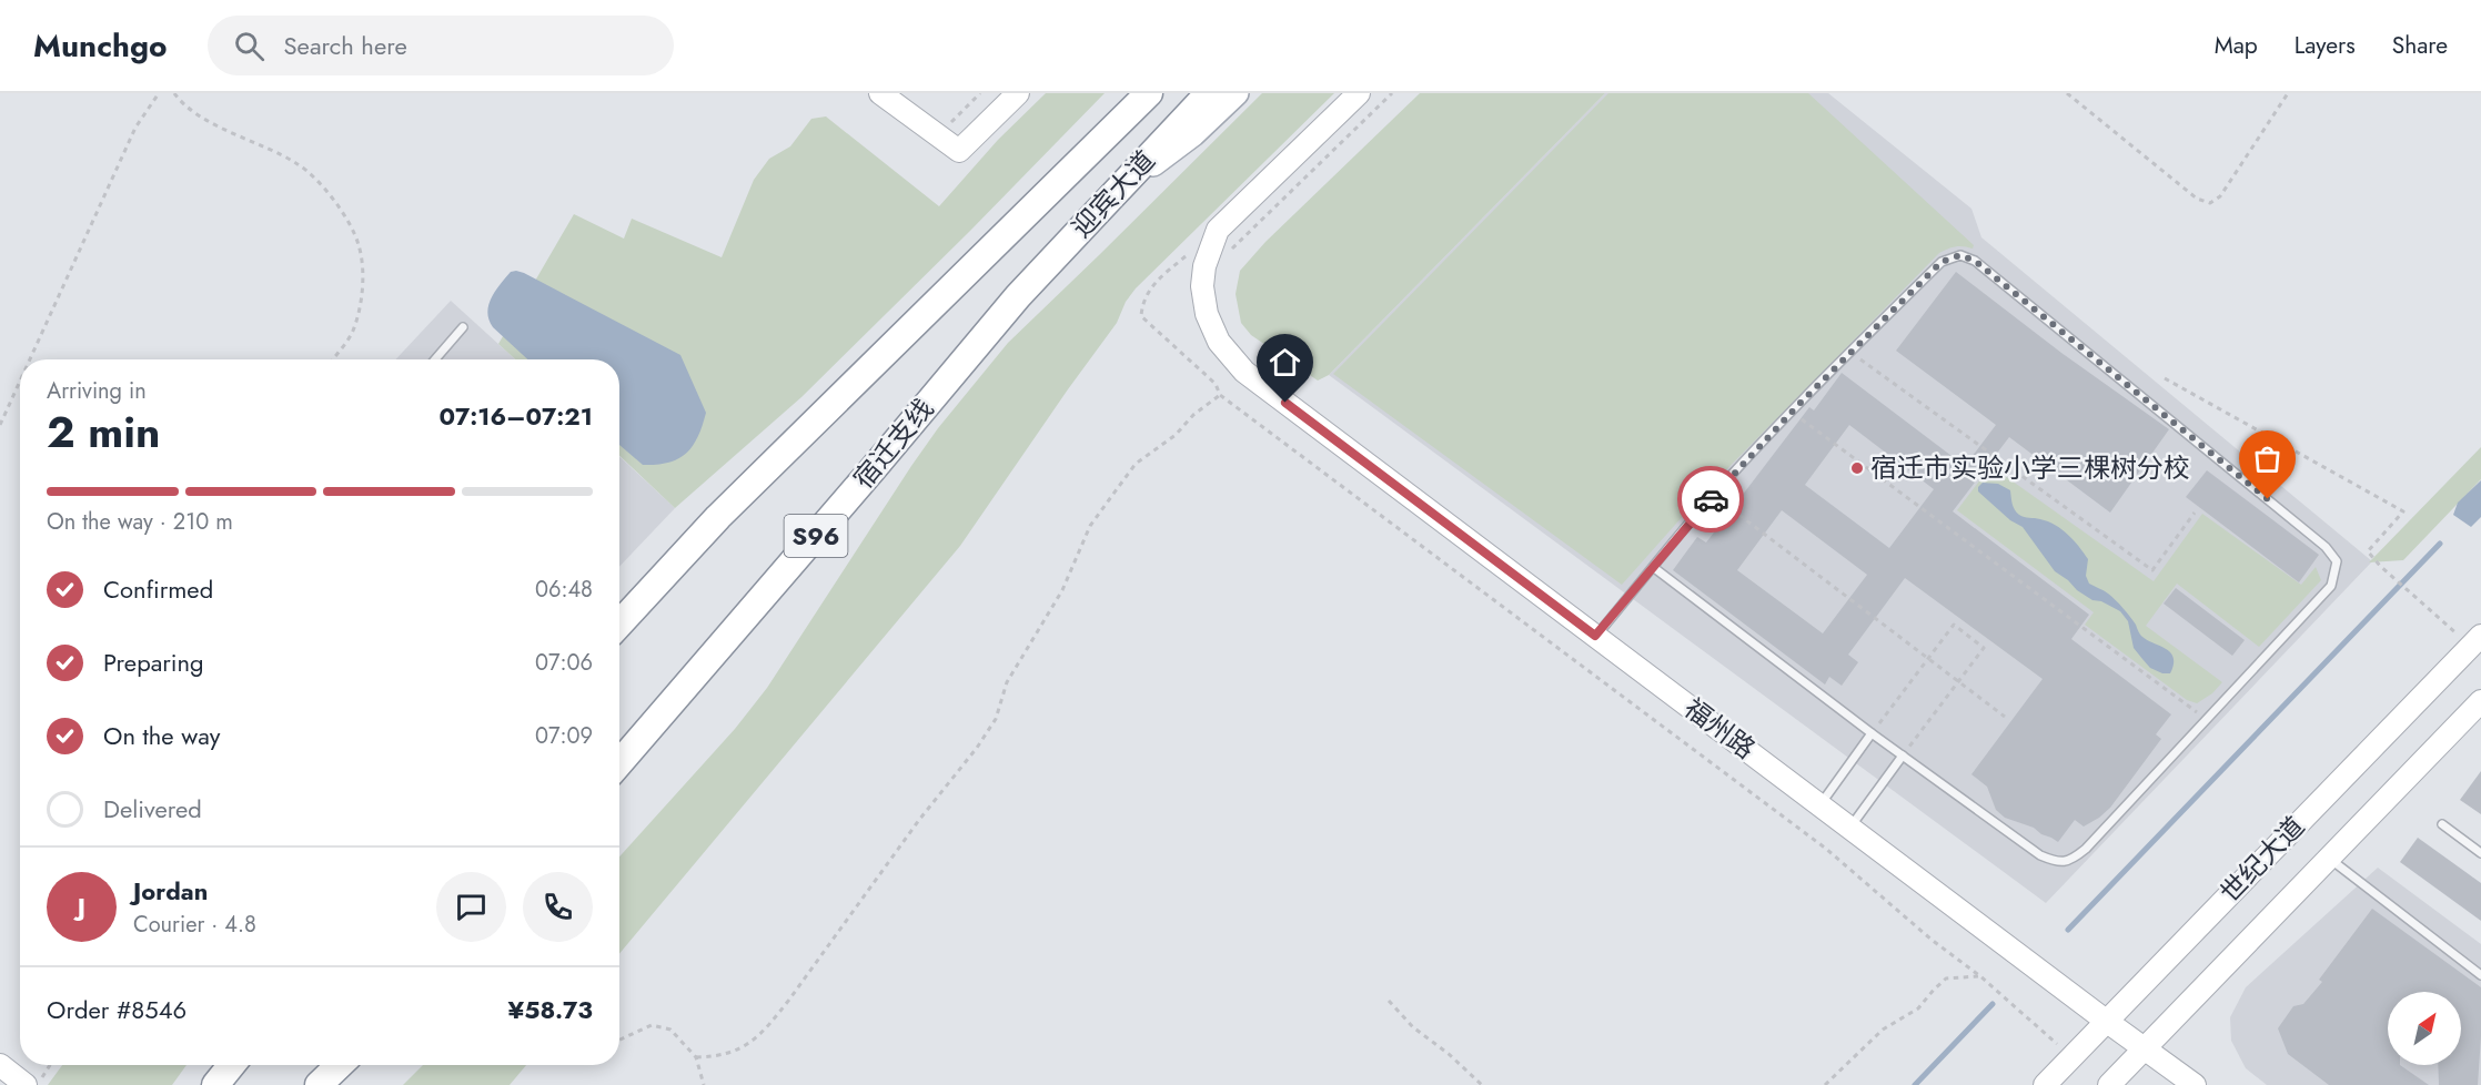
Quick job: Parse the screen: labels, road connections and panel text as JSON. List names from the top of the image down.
{
  "streets": {
    "highway": ["迎宾大道", "宿迁支线", "S96"],
    "street": ["福州路", "世纪大道"]
  },
  "crossings": [
    ["迎宾大道", "宿迁支线"],
    ["福州路", "世纪大道"]
  ],
  "places": ["宿迁市实验小学三棵树分校"],
  "north": "top right",
  "page": {
    "header": "Munchgo",
    "search": "Search here",
    "nav": ["Map", "Layers", "Share"],
    "heading": ["2 min", "Arriving in", "07:16–07:21"],
    "panel": [
      "Jordan",
      "Courier · 4.8",
      "Order #8546",
      "¥58.73"
    ],
    "bar": "On the way · 210 m",
    "list": [
      ["Confirmed", "06:48"],
      ["Preparing", "07:06"],
      ["On the way", "07:09"],
      "Delivered"
    ],
    "round": "J"
  }
}
